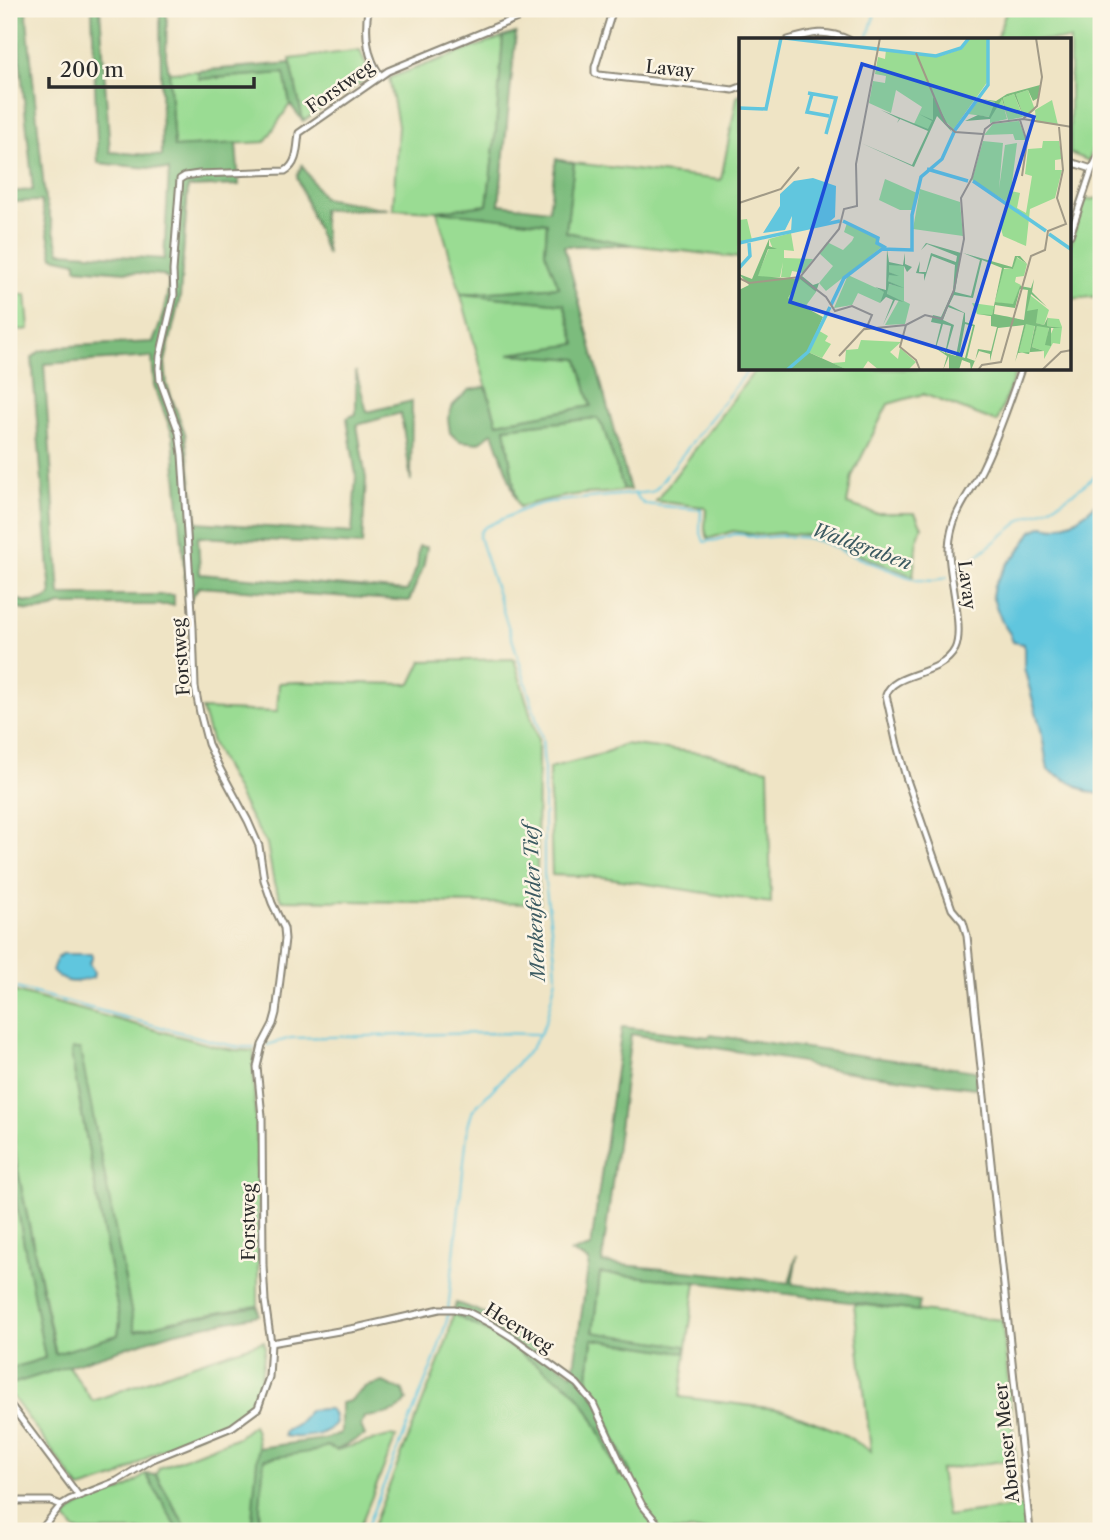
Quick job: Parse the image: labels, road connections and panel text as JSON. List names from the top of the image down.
{
  "streets": {
    "street": [
      "Lavay",
      "Forstweg",
      "Heerweg",
      "Abenser Meer"
    ]
  },
  "crossings": [
    ["Lavay", "Abenser Meer"],
    ["Forstweg", "Heerweg"]
  ],
  "water": ["Waldgraben", "Menkenfelder Tief"],
  "scale_bar": "200 m"
}
